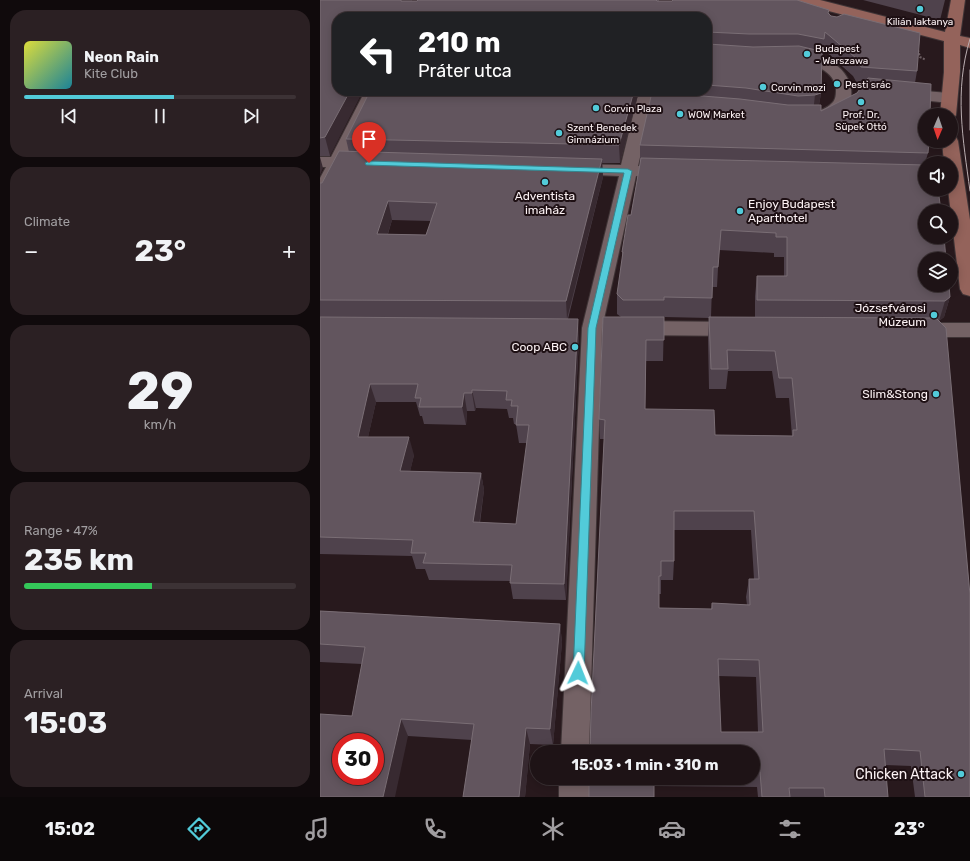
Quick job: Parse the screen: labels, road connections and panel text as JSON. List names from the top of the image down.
{
  "places": [
    "Kilián laktanya",
    "Budapest - Warszawa",
    "Pesti srác",
    "Corvin mozi",
    "Prof. Dr. Süpek Ottó",
    "Corvin Plaza",
    "WOW Market",
    "Szent Benedek Gimnázium",
    "Adventista imaház",
    "Enjoy Budapest Aparthotel",
    "Józsefvárosi Múzeum",
    "Coop ABC",
    "Slim&Stong",
    "Chicken Attack"
  ],
  "north": "bottom",
  "page": {
    "turn": ["210 m", "Práter utca"],
    "song": ["Neon Rain", "Kite Club"],
    "tile": [
      "Climate",
      ["29", "km/h"],
      ["Range · 47%", "235 km"],
      ["Arrival", "15:03"]
    ],
    "heat": ["−", "23°", "+"],
    "limit": "30",
    "trip": "15:03 · 1 min · 310 m",
    "tabs": ["15:02", "23°"]
  }
}
